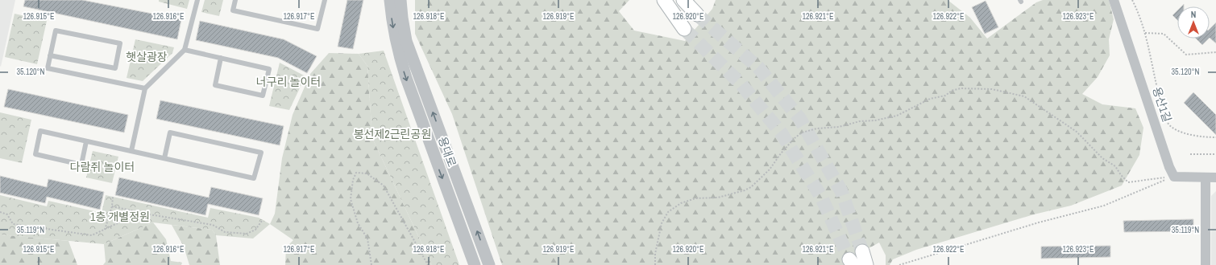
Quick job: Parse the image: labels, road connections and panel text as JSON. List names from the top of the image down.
{
  "streets": {
    "street": ["용산1길", "용대로"]
  },
  "parks": [
    "햇살광장",
    "너구리 놀이터",
    "봉선제2근린공원",
    "다람쥐 놀이터",
    "1층 개별정원"
  ],
  "north": "top",
  "coordinates": [
    "126.915°E",
    "126.916°E",
    "126.917°E",
    "126.918°E",
    "126.919°E",
    "126.920°E",
    "126.921°E",
    "126.922°E",
    "126.923°E",
    "35.120°N",
    "35.119°N"
  ]
}
